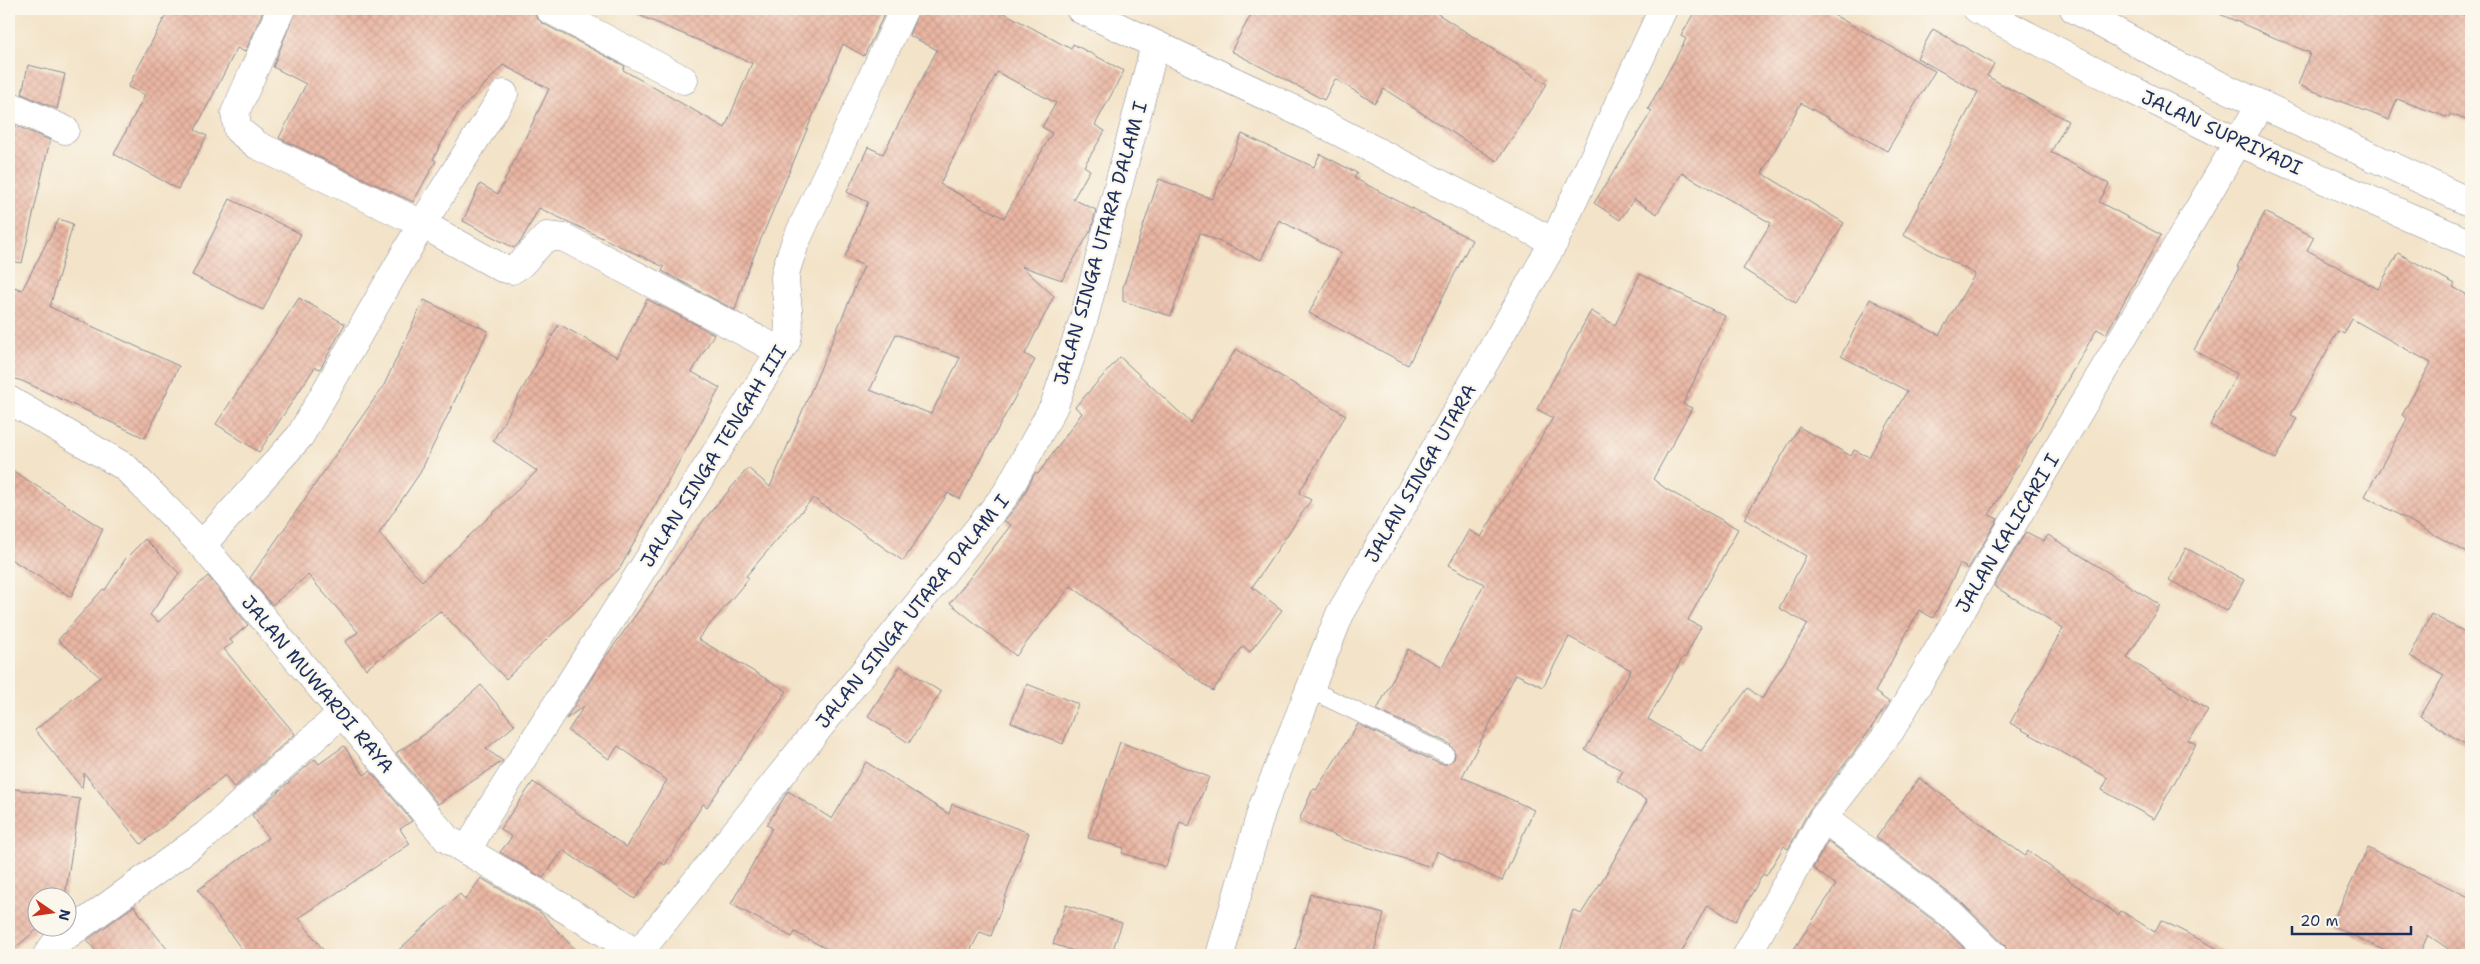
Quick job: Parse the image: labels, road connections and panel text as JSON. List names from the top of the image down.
{
  "streets": {
    "street": [
      "JALAN SUPRIYADI",
      "JALAN SINGA UTARA DALAM I",
      "JALAN SINGA TENGAH III",
      "JALAN SINGA UTARA",
      "JALAN KALICARI I",
      "JALAN MUWARDI RAYA"
    ]
  },
  "crossings": [
    ["JALAN SUPRIYADI", "JALAN KALICARI I"],
    ["JALAN SINGA UTARA DALAM I", "JALAN MUWARDI RAYA"],
    ["JALAN SINGA TENGAH III", "JALAN MUWARDI RAYA"]
  ],
  "scale_bar": "20 m",
  "north": "right"
}
